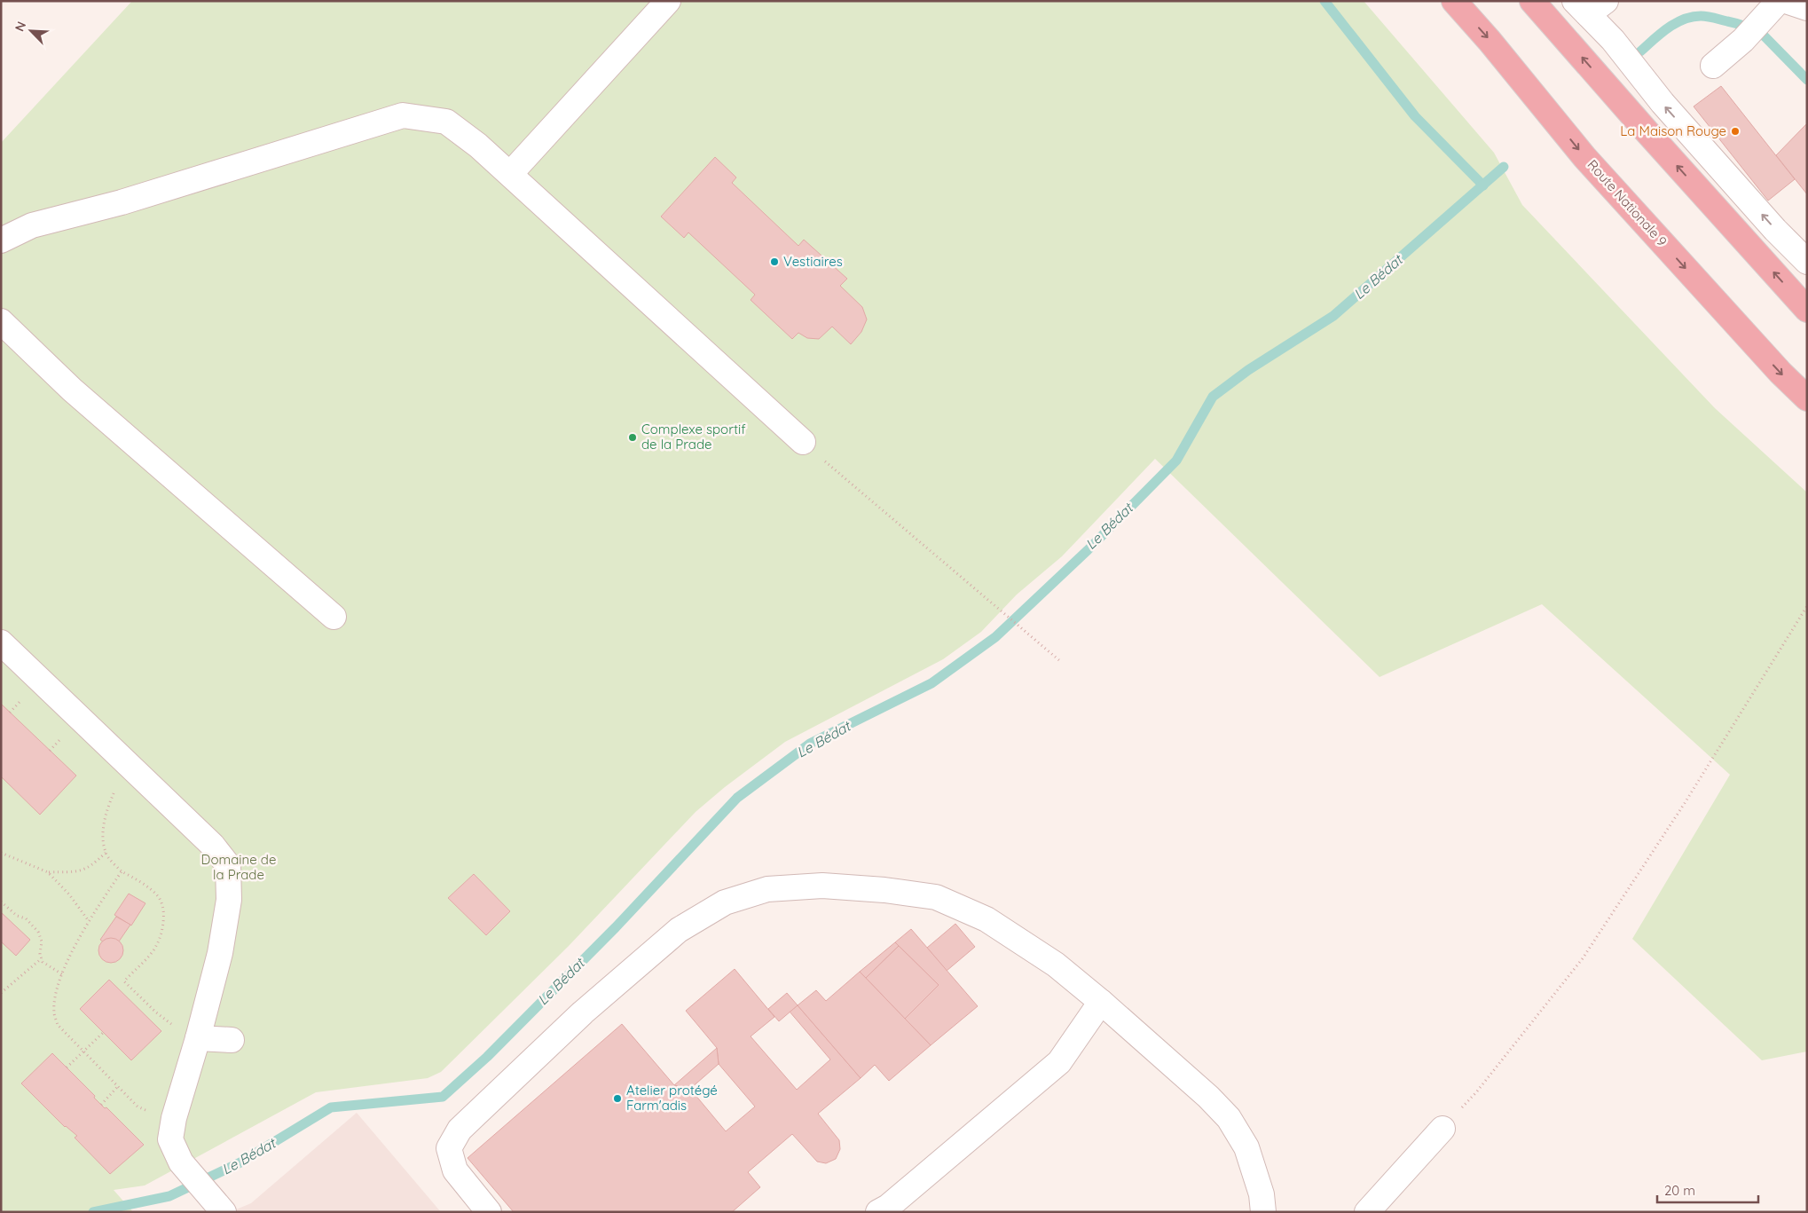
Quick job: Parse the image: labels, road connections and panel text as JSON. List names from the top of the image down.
{
  "streets": {
    "highway": ["Route Nationale 9"]
  },
  "water": ["Le Bédat"],
  "parks": ["Domaine de la Prade"],
  "places": [
    "La Maison Rouge",
    "Vestiaires",
    "Complexe sportif de la Prade",
    "Atelier protégé Farm'adis"
  ],
  "scale_bar": "20 m",
  "north": "top left"
}
